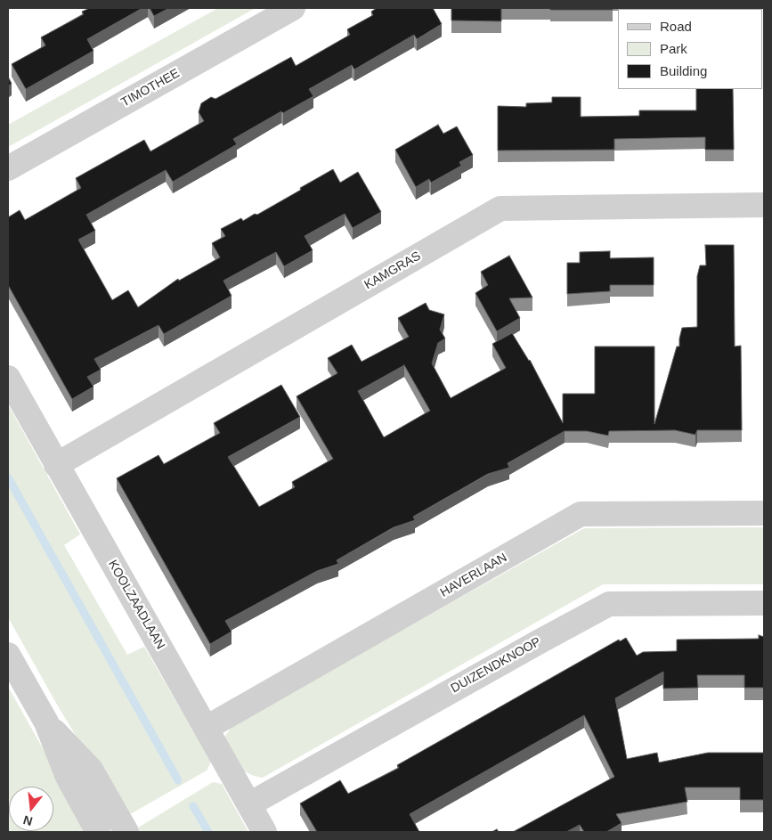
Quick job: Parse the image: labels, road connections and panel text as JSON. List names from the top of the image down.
{
  "streets": {
    "street": [
      "TIMOTHEE",
      "KAMGRAS",
      "HAVERLAAN",
      "KOOLZAADLAAN",
      "DUIZENDKNOOP"
    ]
  },
  "crossings": [
    ["KAMGRAS", "KOOLZAADLAAN"],
    ["HAVERLAAN", "KOOLZAADLAAN"],
    ["KOOLZAADLAAN", "DUIZENDKNOOP"]
  ],
  "legend": ["Road", "Park", "Building"],
  "north": "bottom"
}
